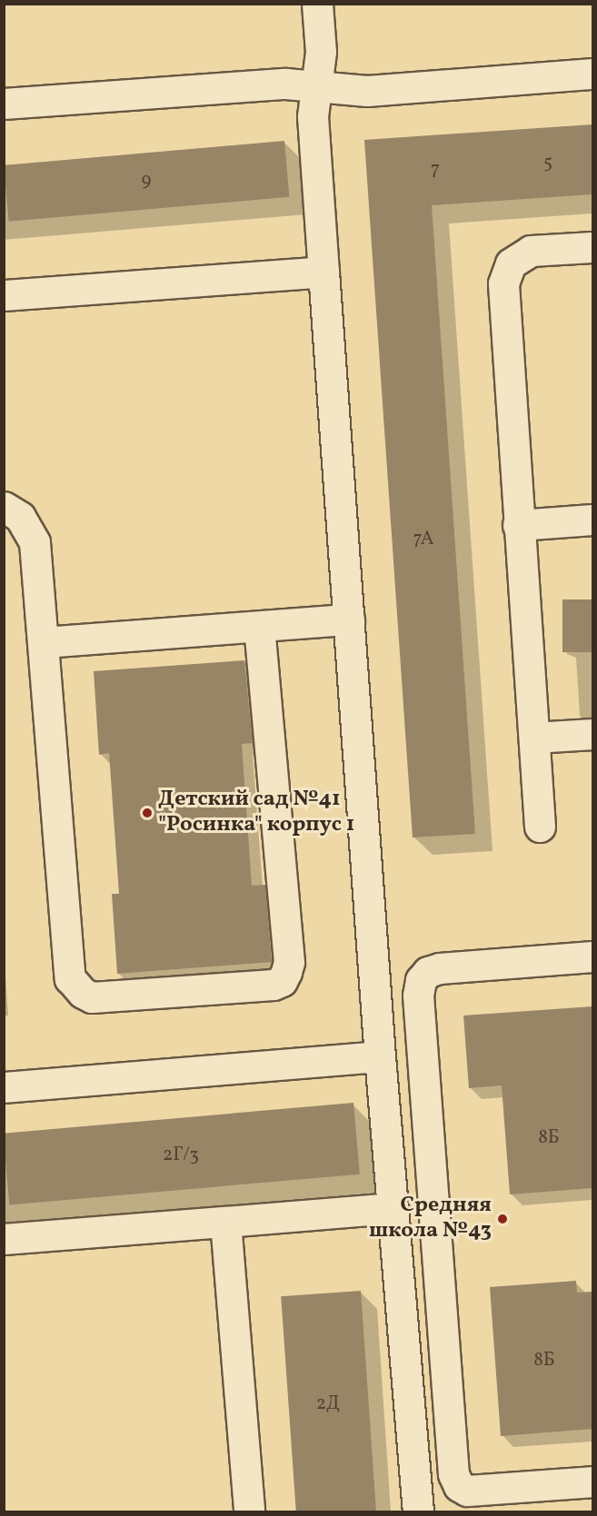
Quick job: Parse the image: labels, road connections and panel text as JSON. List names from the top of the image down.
{
  "places": ["Детский сад №41 \"Росинка\" корпус 1", "Средняя школа №43"],
  "house_numbers": [
    "5",
    "7",
    "9",
    "7А",
    "8Б",
    "2Г/3",
    "8Б",
    "2Д"
  ]
}
